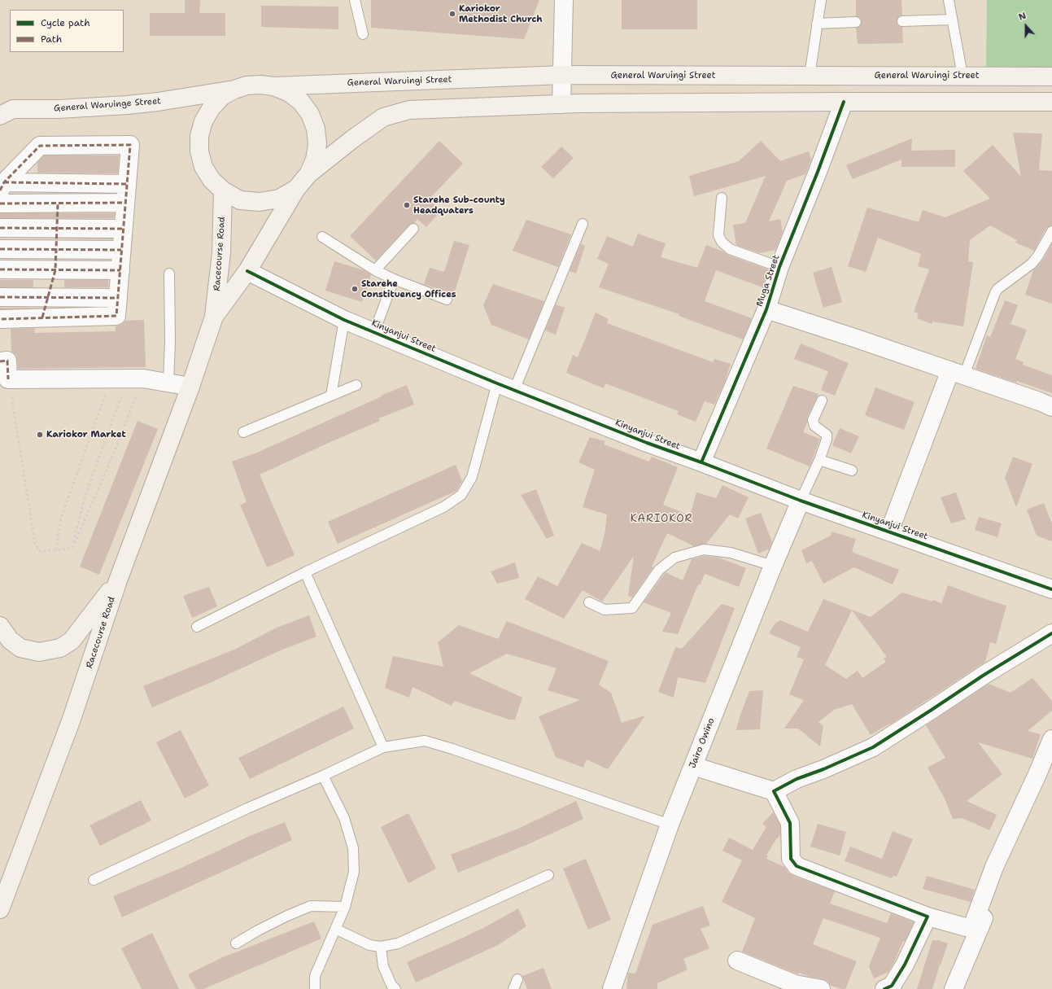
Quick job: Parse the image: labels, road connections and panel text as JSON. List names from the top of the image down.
{
  "streets": {
    "main road": ["General Waruingi Street", "General Waruinge Street", "Racecourse Road"],
    "street": ["Muga Street", "Kinyanjui Street", "Jairo Owino"]
  },
  "crossings": [
    ["General Waruingi Street", "General Waruinge Street"],
    ["General Waruinge Street", "Racecourse Road"],
    ["Muga Street", "Kinyanjui Street"],
    ["Kinyanjui Street", "Jairo Owino"]
  ],
  "districts": ["KARIOKOR"],
  "places": [
    "Kariokor Methodist Church",
    "Starehe Sub-county Headquaters",
    "Starehe Constituency Offices",
    "Kariokor Market"
  ],
  "legend": ["Cycle path", "Path"],
  "north": "top"
}
